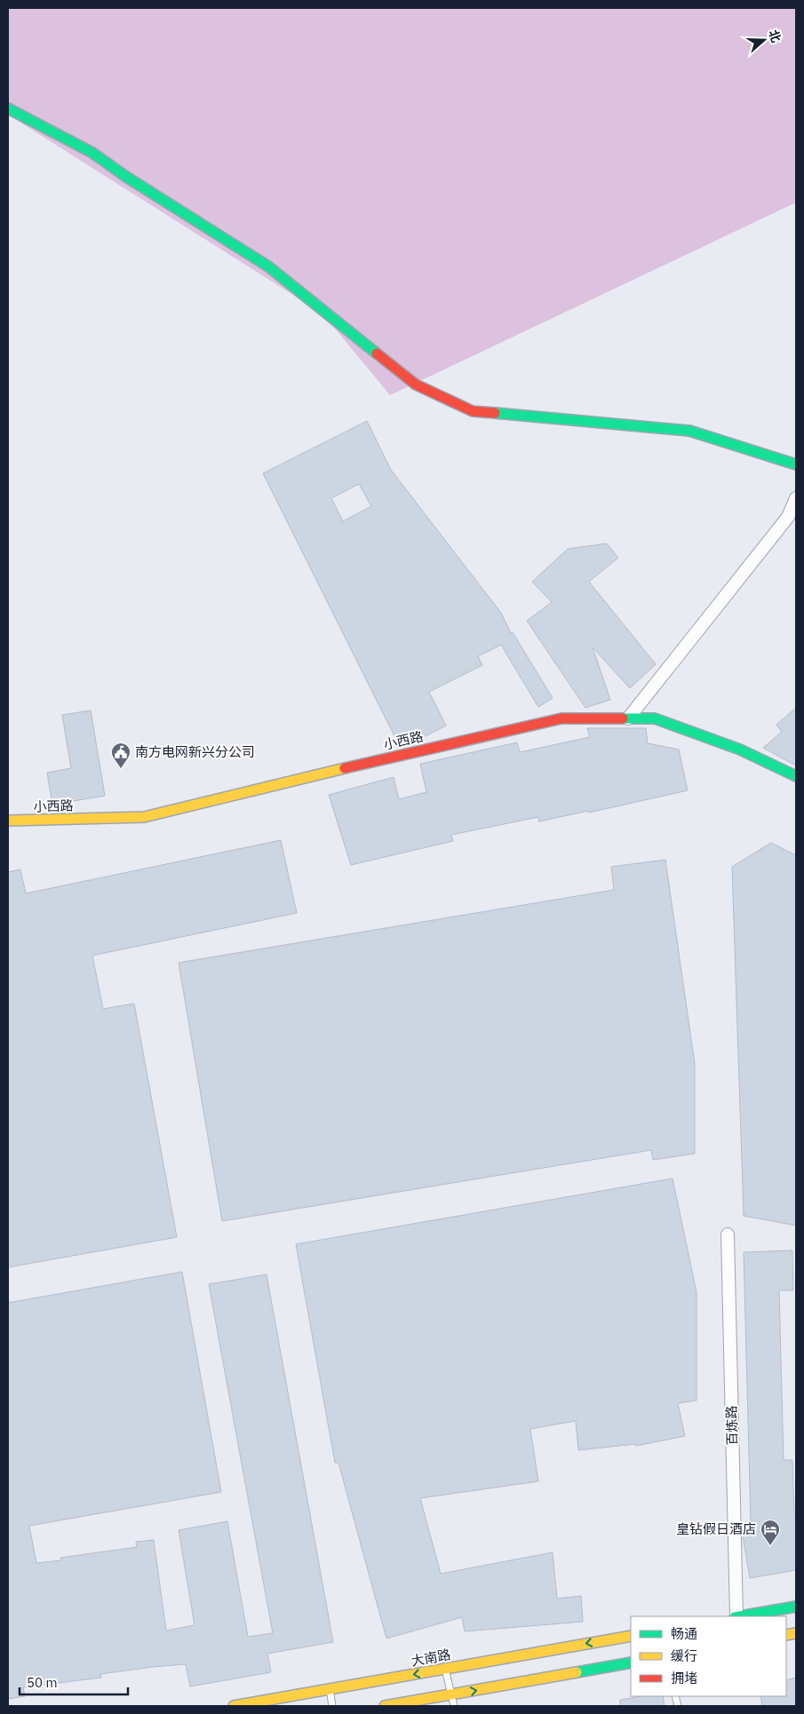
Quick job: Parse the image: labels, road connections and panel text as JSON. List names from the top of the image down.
{
  "streets": {
    "street": ["小西路", "百炼路", "大南路"]
  },
  "places": {
    "public building": ["南方电网新兴分公司"],
    "hotel": ["皇钻假日酒店"]
  },
  "legend": ["畅通", "缓行", "拥堵"],
  "scale_bar": "50 m",
  "north": "right"
}
